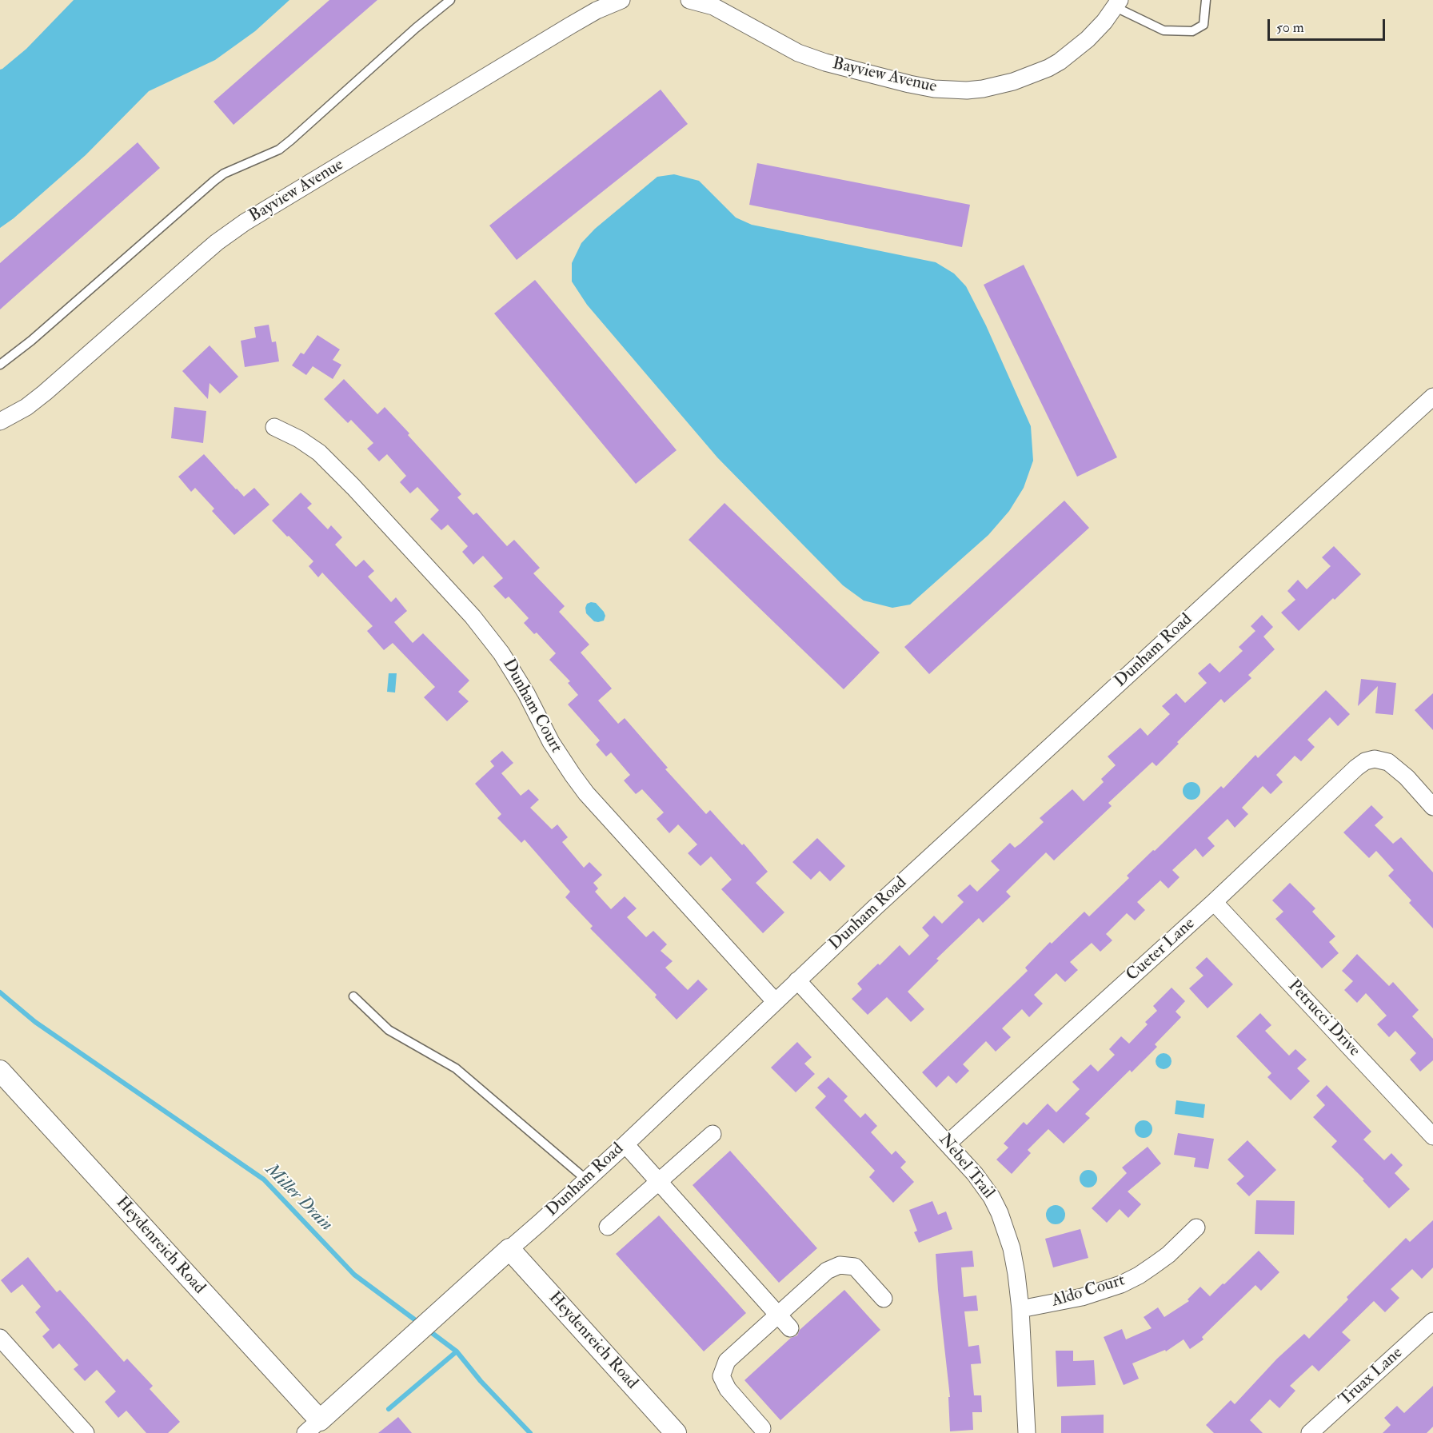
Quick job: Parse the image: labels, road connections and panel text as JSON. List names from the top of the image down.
{
  "streets": {
    "street": [
      "Bayview Avenue",
      "Dunham Road",
      "Dunham Court",
      "Cueter Lane",
      "Petrucci Drive",
      "Nebel Trail",
      "Heydenreich Road",
      "Aldo Court",
      "Truax Lane"
    ]
  },
  "crossings": [
    ["Dunham Road", "Dunham Court"],
    ["Dunham Road", "Nebel Trail"],
    ["Dunham Road", "Heydenreich Road"],
    ["Cueter Lane", "Petrucci Drive"],
    ["Cueter Lane", "Nebel Trail"],
    ["Nebel Trail", "Aldo Court"]
  ],
  "water": ["Miller Drain"],
  "scale_bar": "50 m"
}
